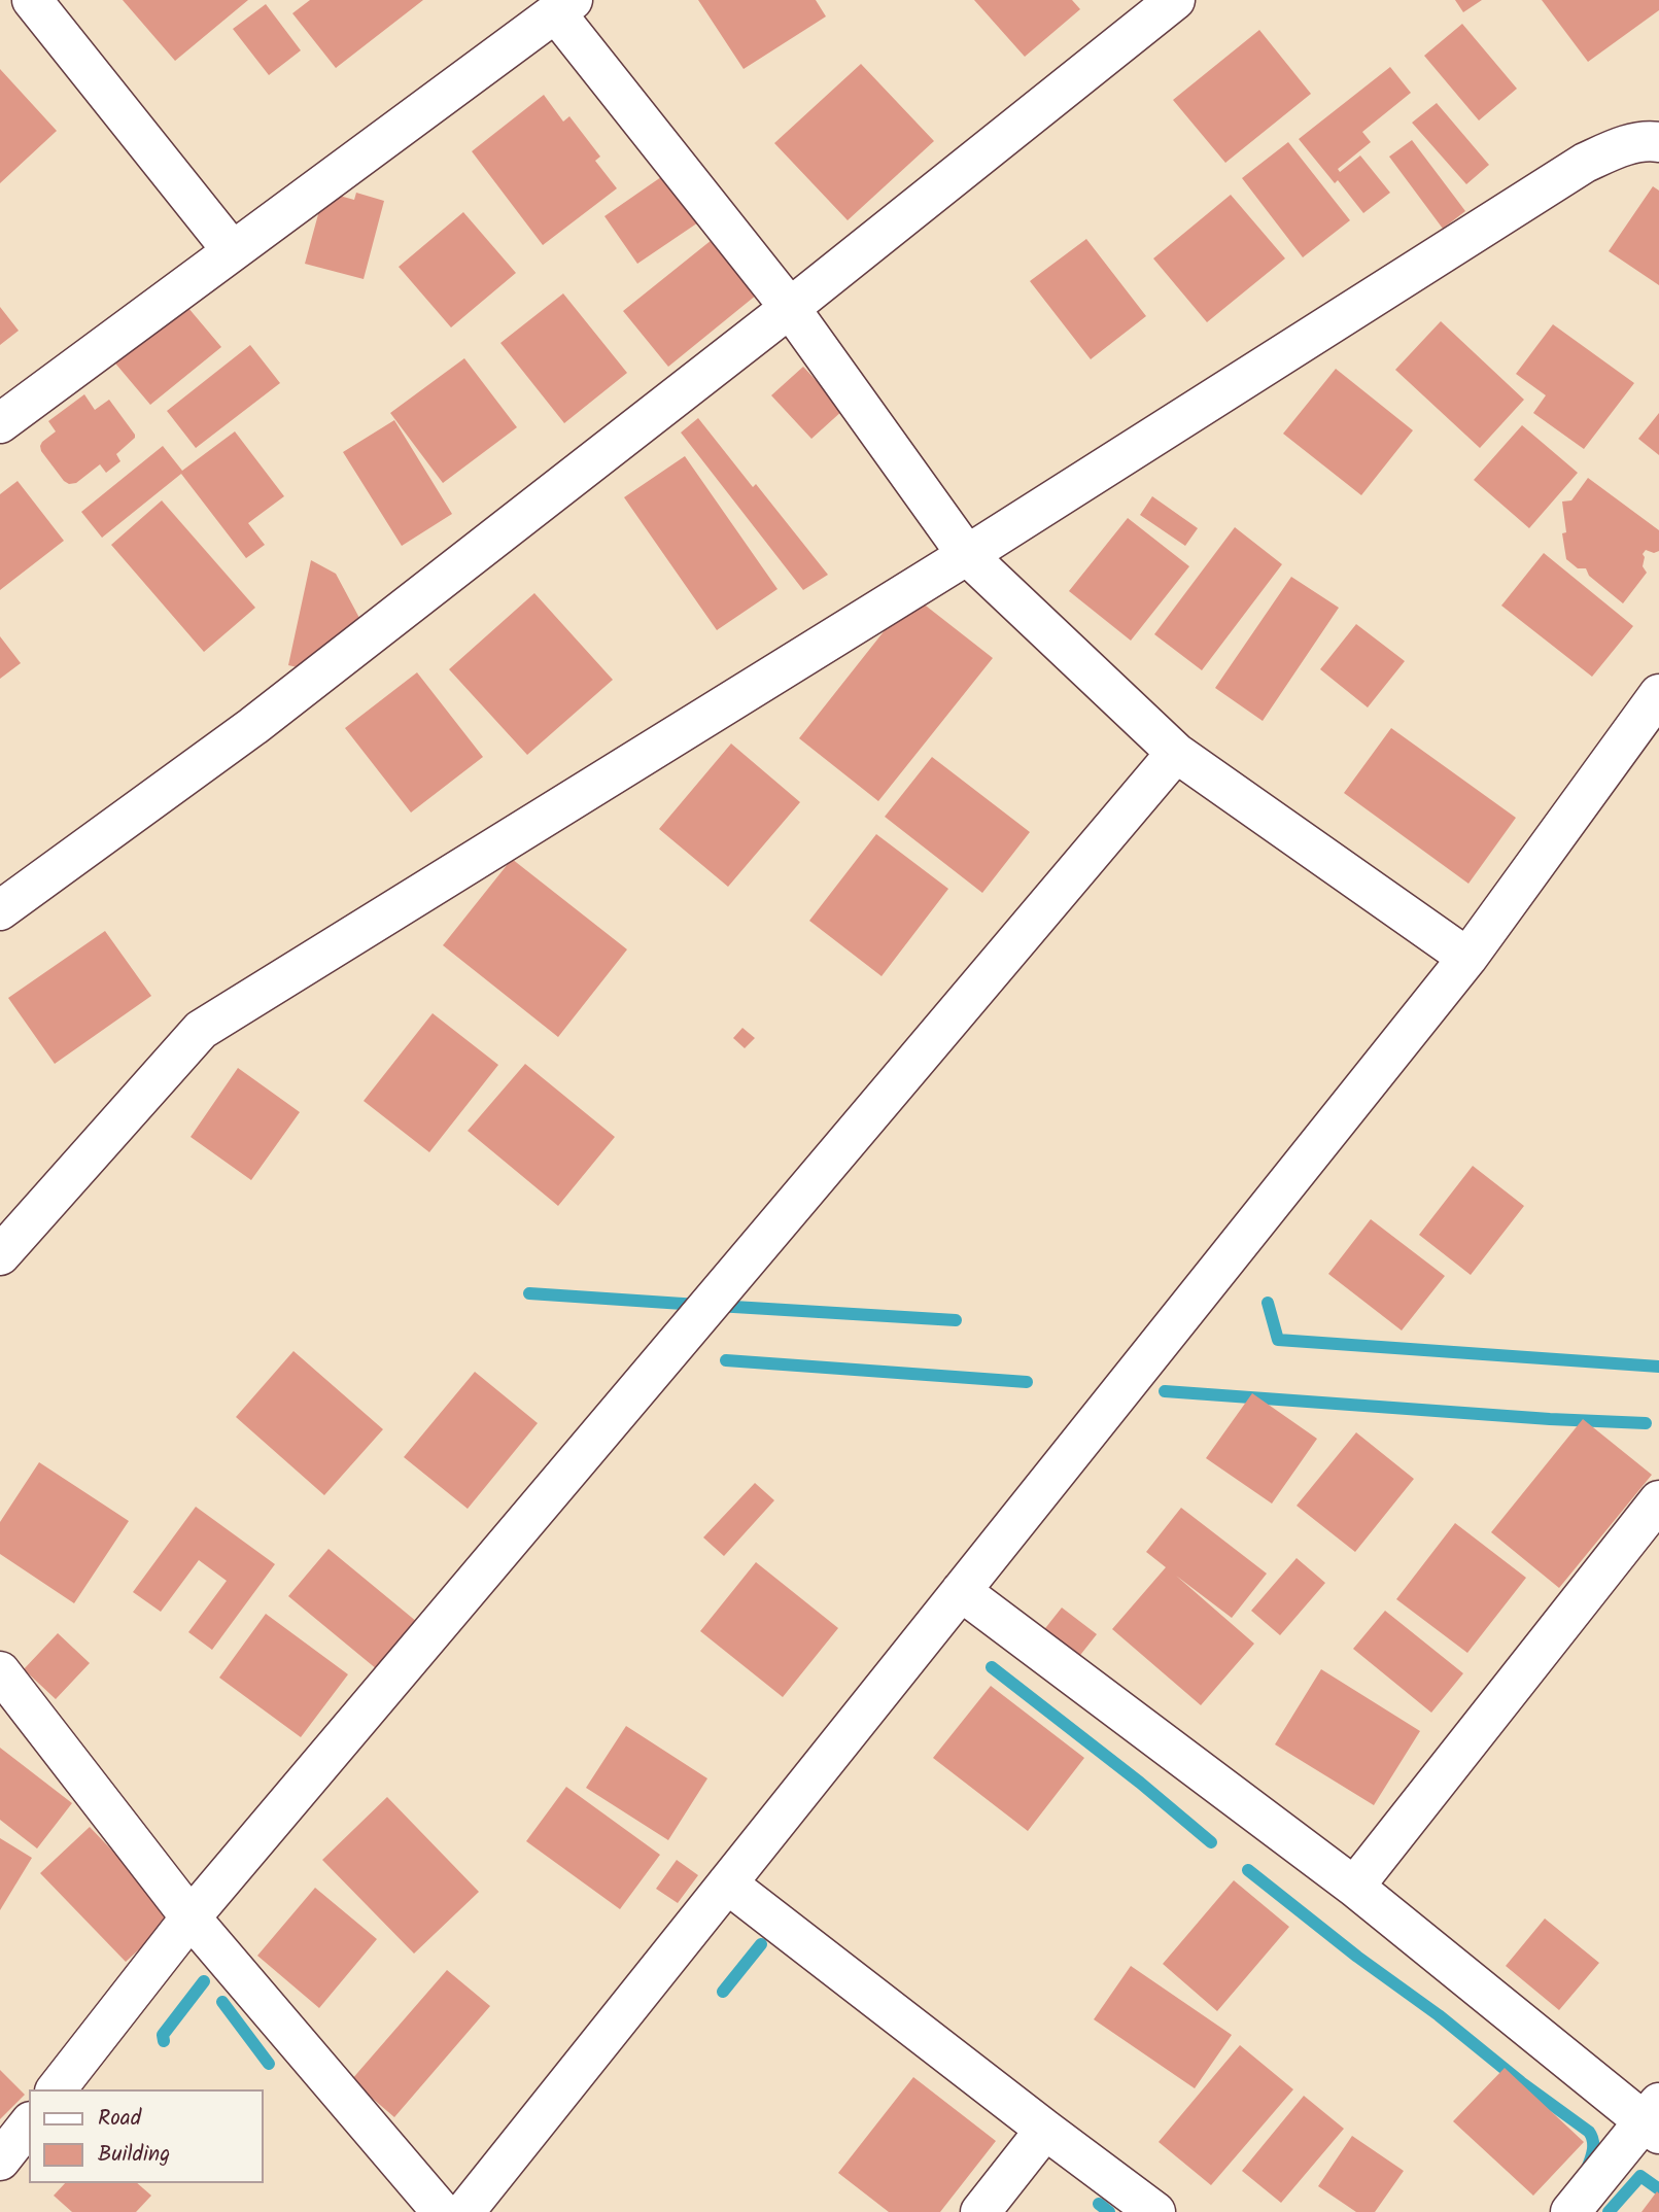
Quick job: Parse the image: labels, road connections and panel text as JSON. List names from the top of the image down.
{
  "legend": ["Road", "Building"]
}
